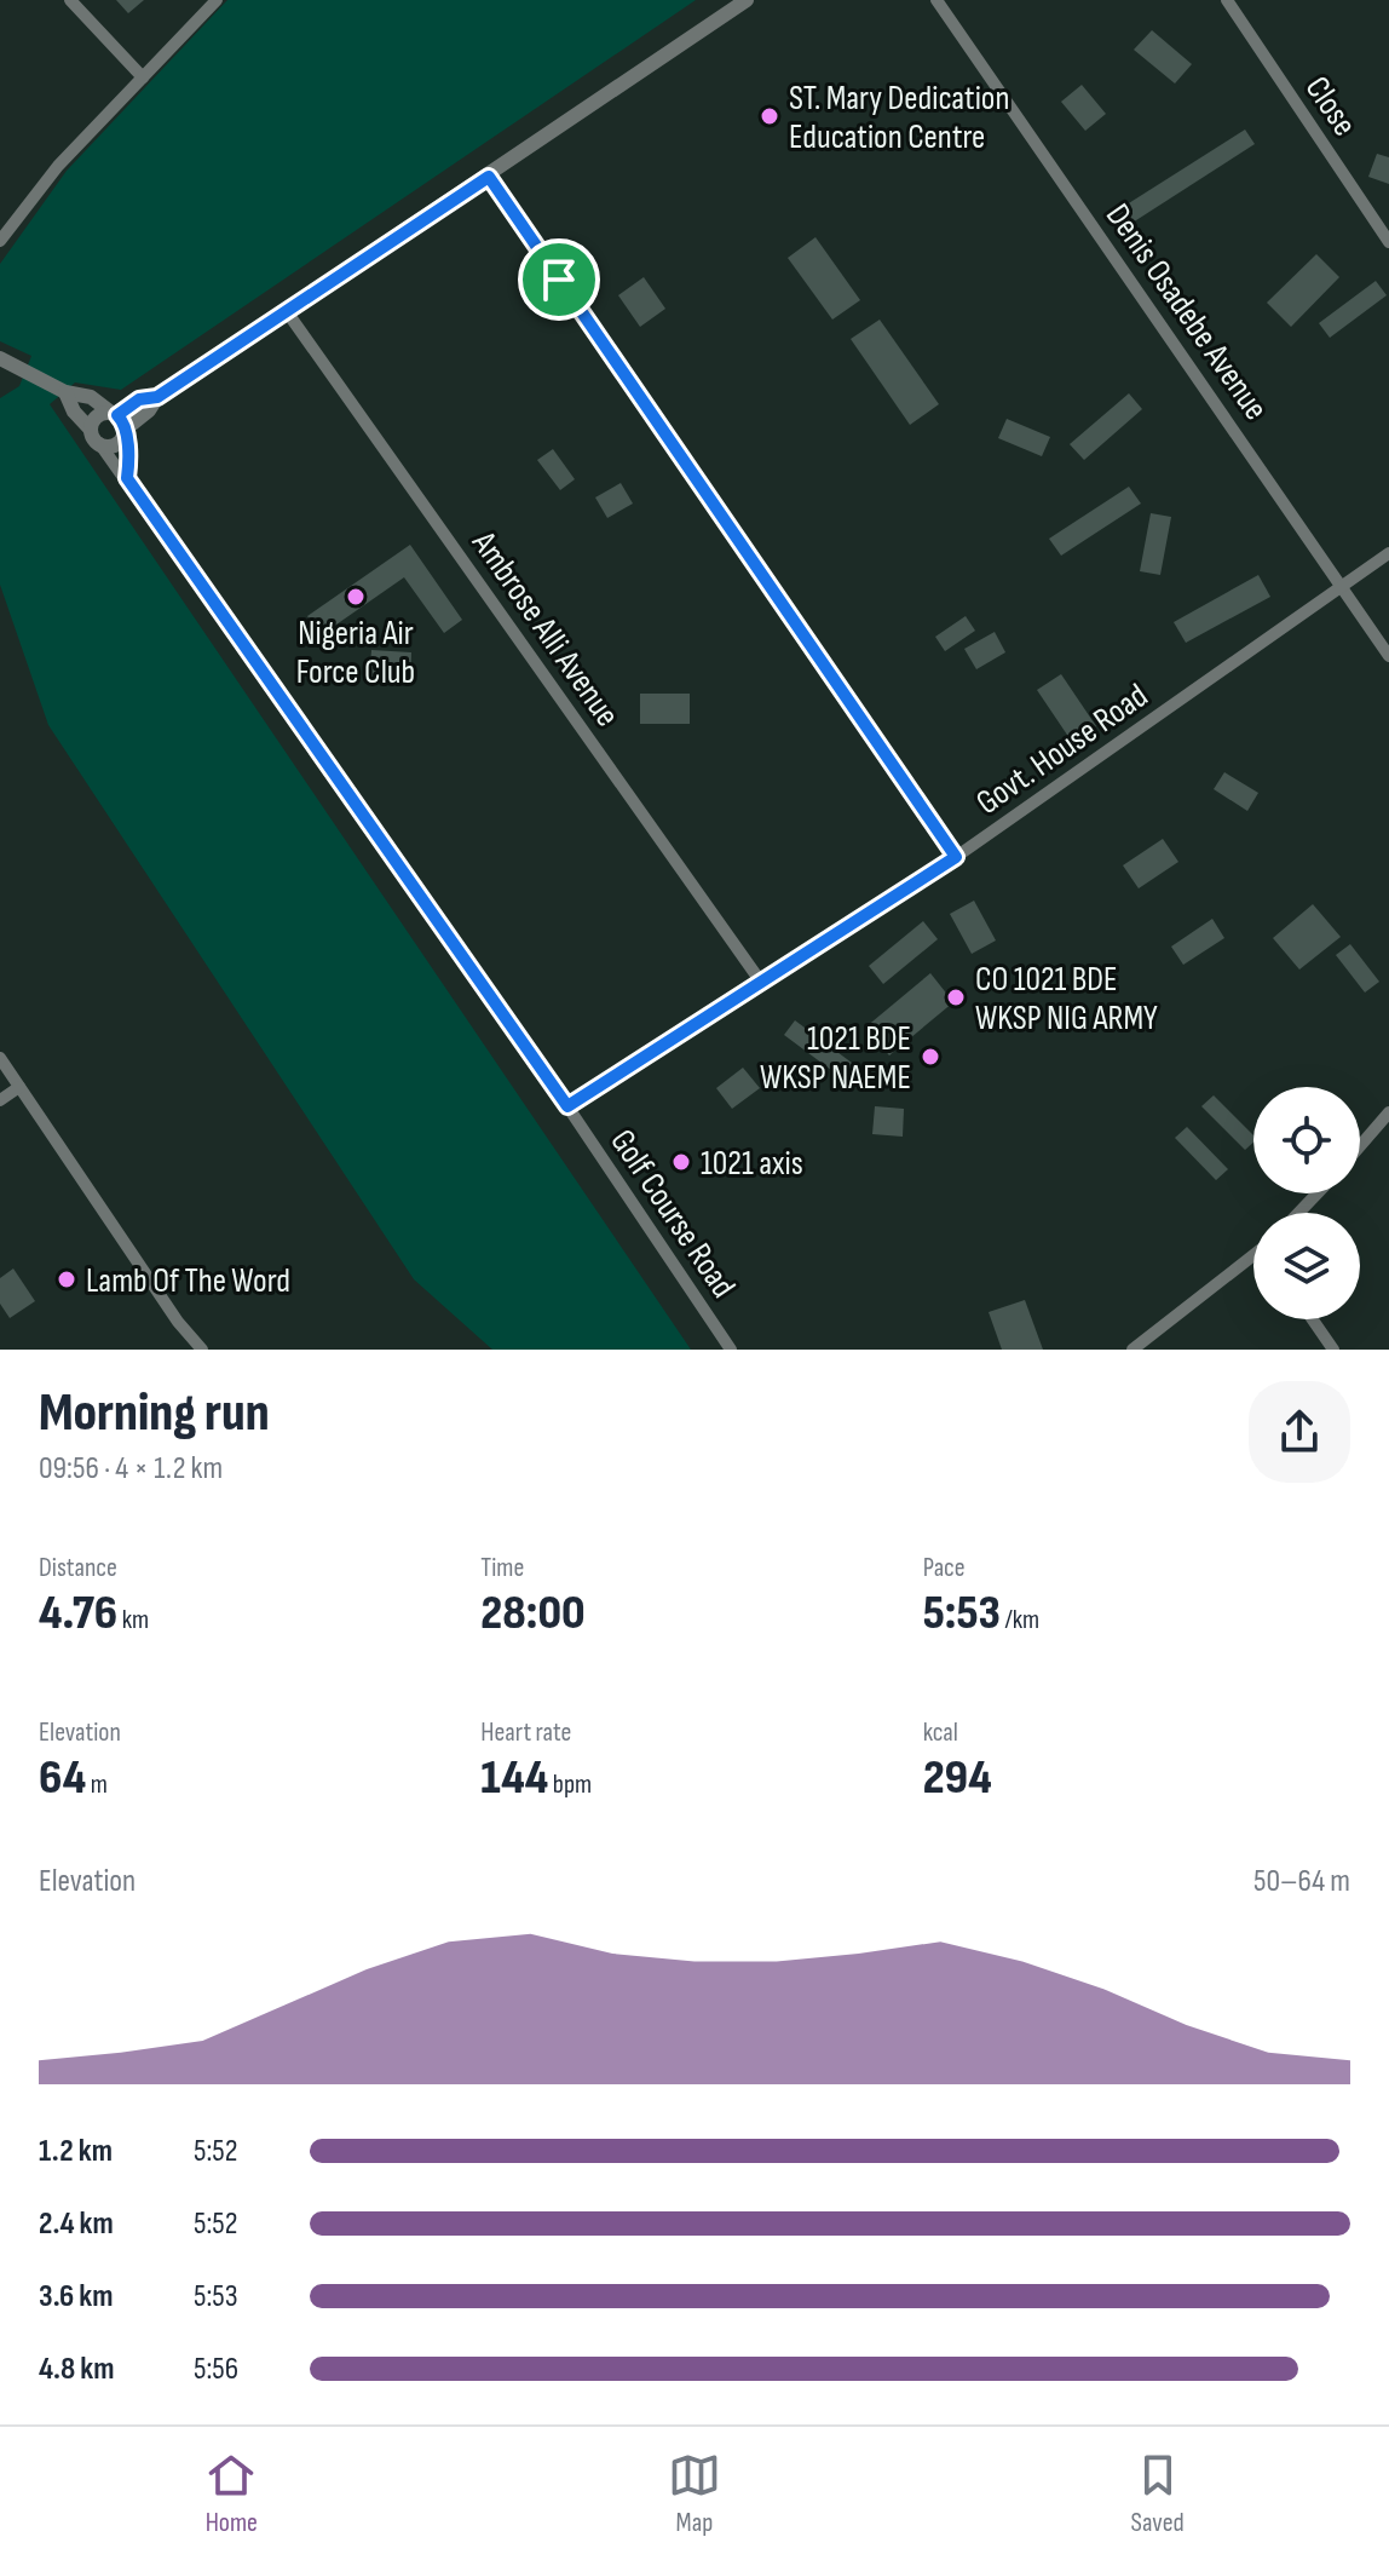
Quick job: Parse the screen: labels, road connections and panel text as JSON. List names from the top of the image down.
{
  "streets": {
    "street": [
      "Close",
      "Denis Osadebe Avenue",
      "Ambrose Alli Avenue",
      "Govt. House Road",
      "Golf Course Road"
    ]
  },
  "crossings": [
    ["Denis Osadebe Avenue", "Govt. House Road"],
    ["Ambrose Alli Avenue", "Govt. House Road"],
    ["Govt. House Road", "Golf Course Road"]
  ],
  "places": [
    "ST. Mary Dedication Education Centre",
    "Nigeria Air Force Club",
    "CO 1021 BDE WKSP NIG ARMY",
    "1021 BDE WKSP NAEME",
    "1021 axis",
    "Lamb Of The Word"
  ],
  "page": {
    "heading": ["Morning run", "09:56 · 4 × 1.2 km"],
    "stats": [
      ["Distance", "4.76 km"],
      ["Time", "28:00"],
      ["Pace", "5:53 /km"],
      ["Elevation", "64 m"],
      ["Heart rate", "144 bpm"],
      ["kcal", "294"]
    ],
    "chart": ["Elevation", "50–64 m"],
    "list": [
      {
        "name": "1.2 km",
        "note": "5:52"
      },
      {
        "name": "2.4 km",
        "note": "5:52"
      },
      {
        "name": "3.6 km",
        "note": "5:53"
      },
      {
        "name": "4.8 km",
        "note": "5:56"
      }
    ],
    "tabs": ["Home", "Map", "Saved"]
  }
}
